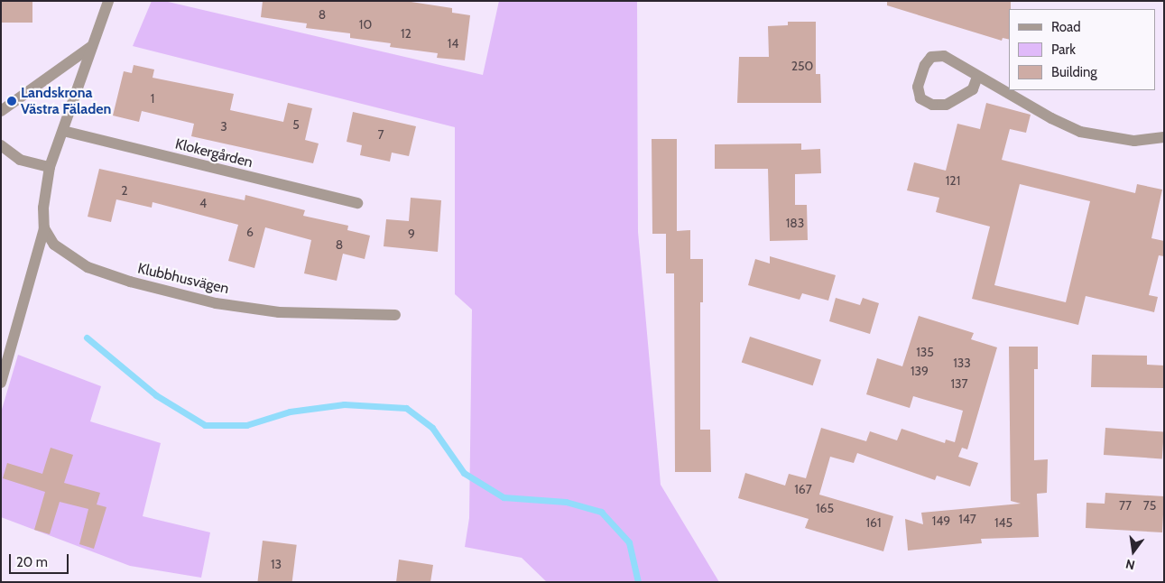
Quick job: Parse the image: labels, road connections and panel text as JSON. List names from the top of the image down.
{
  "streets": {
    "street": ["Klokergården", "Klubbhusvägen"]
  },
  "places": ["Landskrona Västra Fäladen"],
  "house_numbers": [
    "8",
    "10",
    "12",
    "14",
    "250",
    "1",
    "5",
    "3",
    "7",
    "121",
    "2",
    "4",
    "183",
    "6",
    "9",
    "8",
    "135",
    "133",
    "139",
    "137",
    "167",
    "77",
    "75",
    "165",
    "147",
    "149",
    "161",
    "145",
    "13"
  ],
  "legend": ["Road", "Park", "Building"],
  "scale_bar": "20 m",
  "north": "bottom"
}
